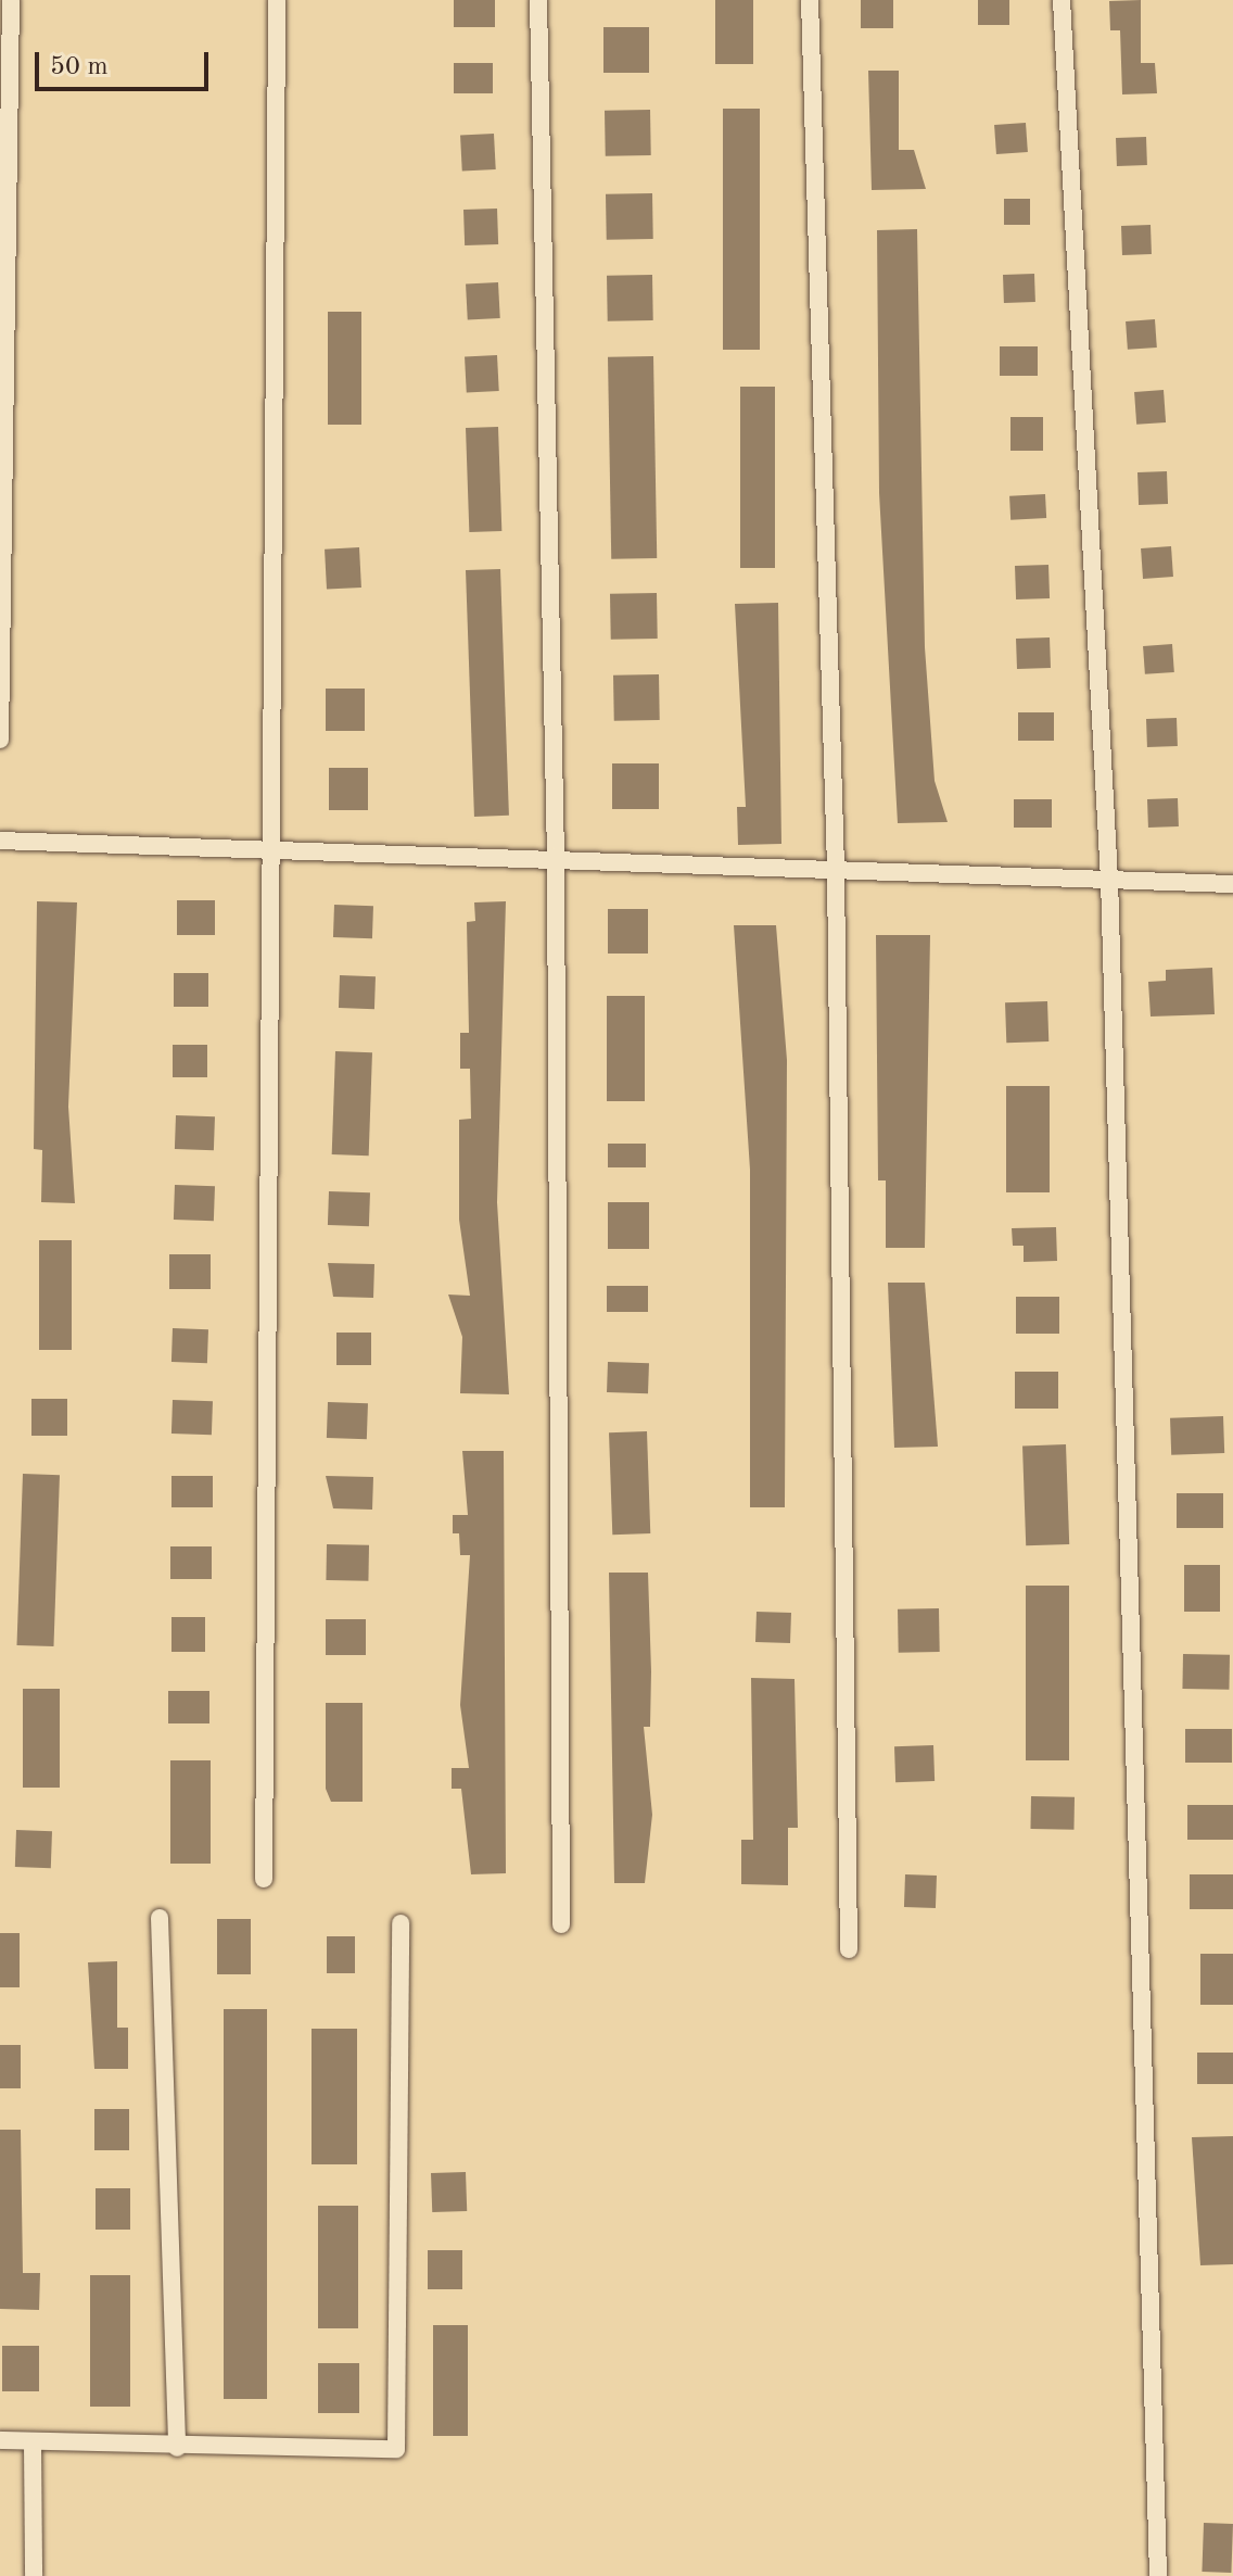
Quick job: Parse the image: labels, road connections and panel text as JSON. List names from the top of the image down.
{
  "scale_bar": "50 m"
}
